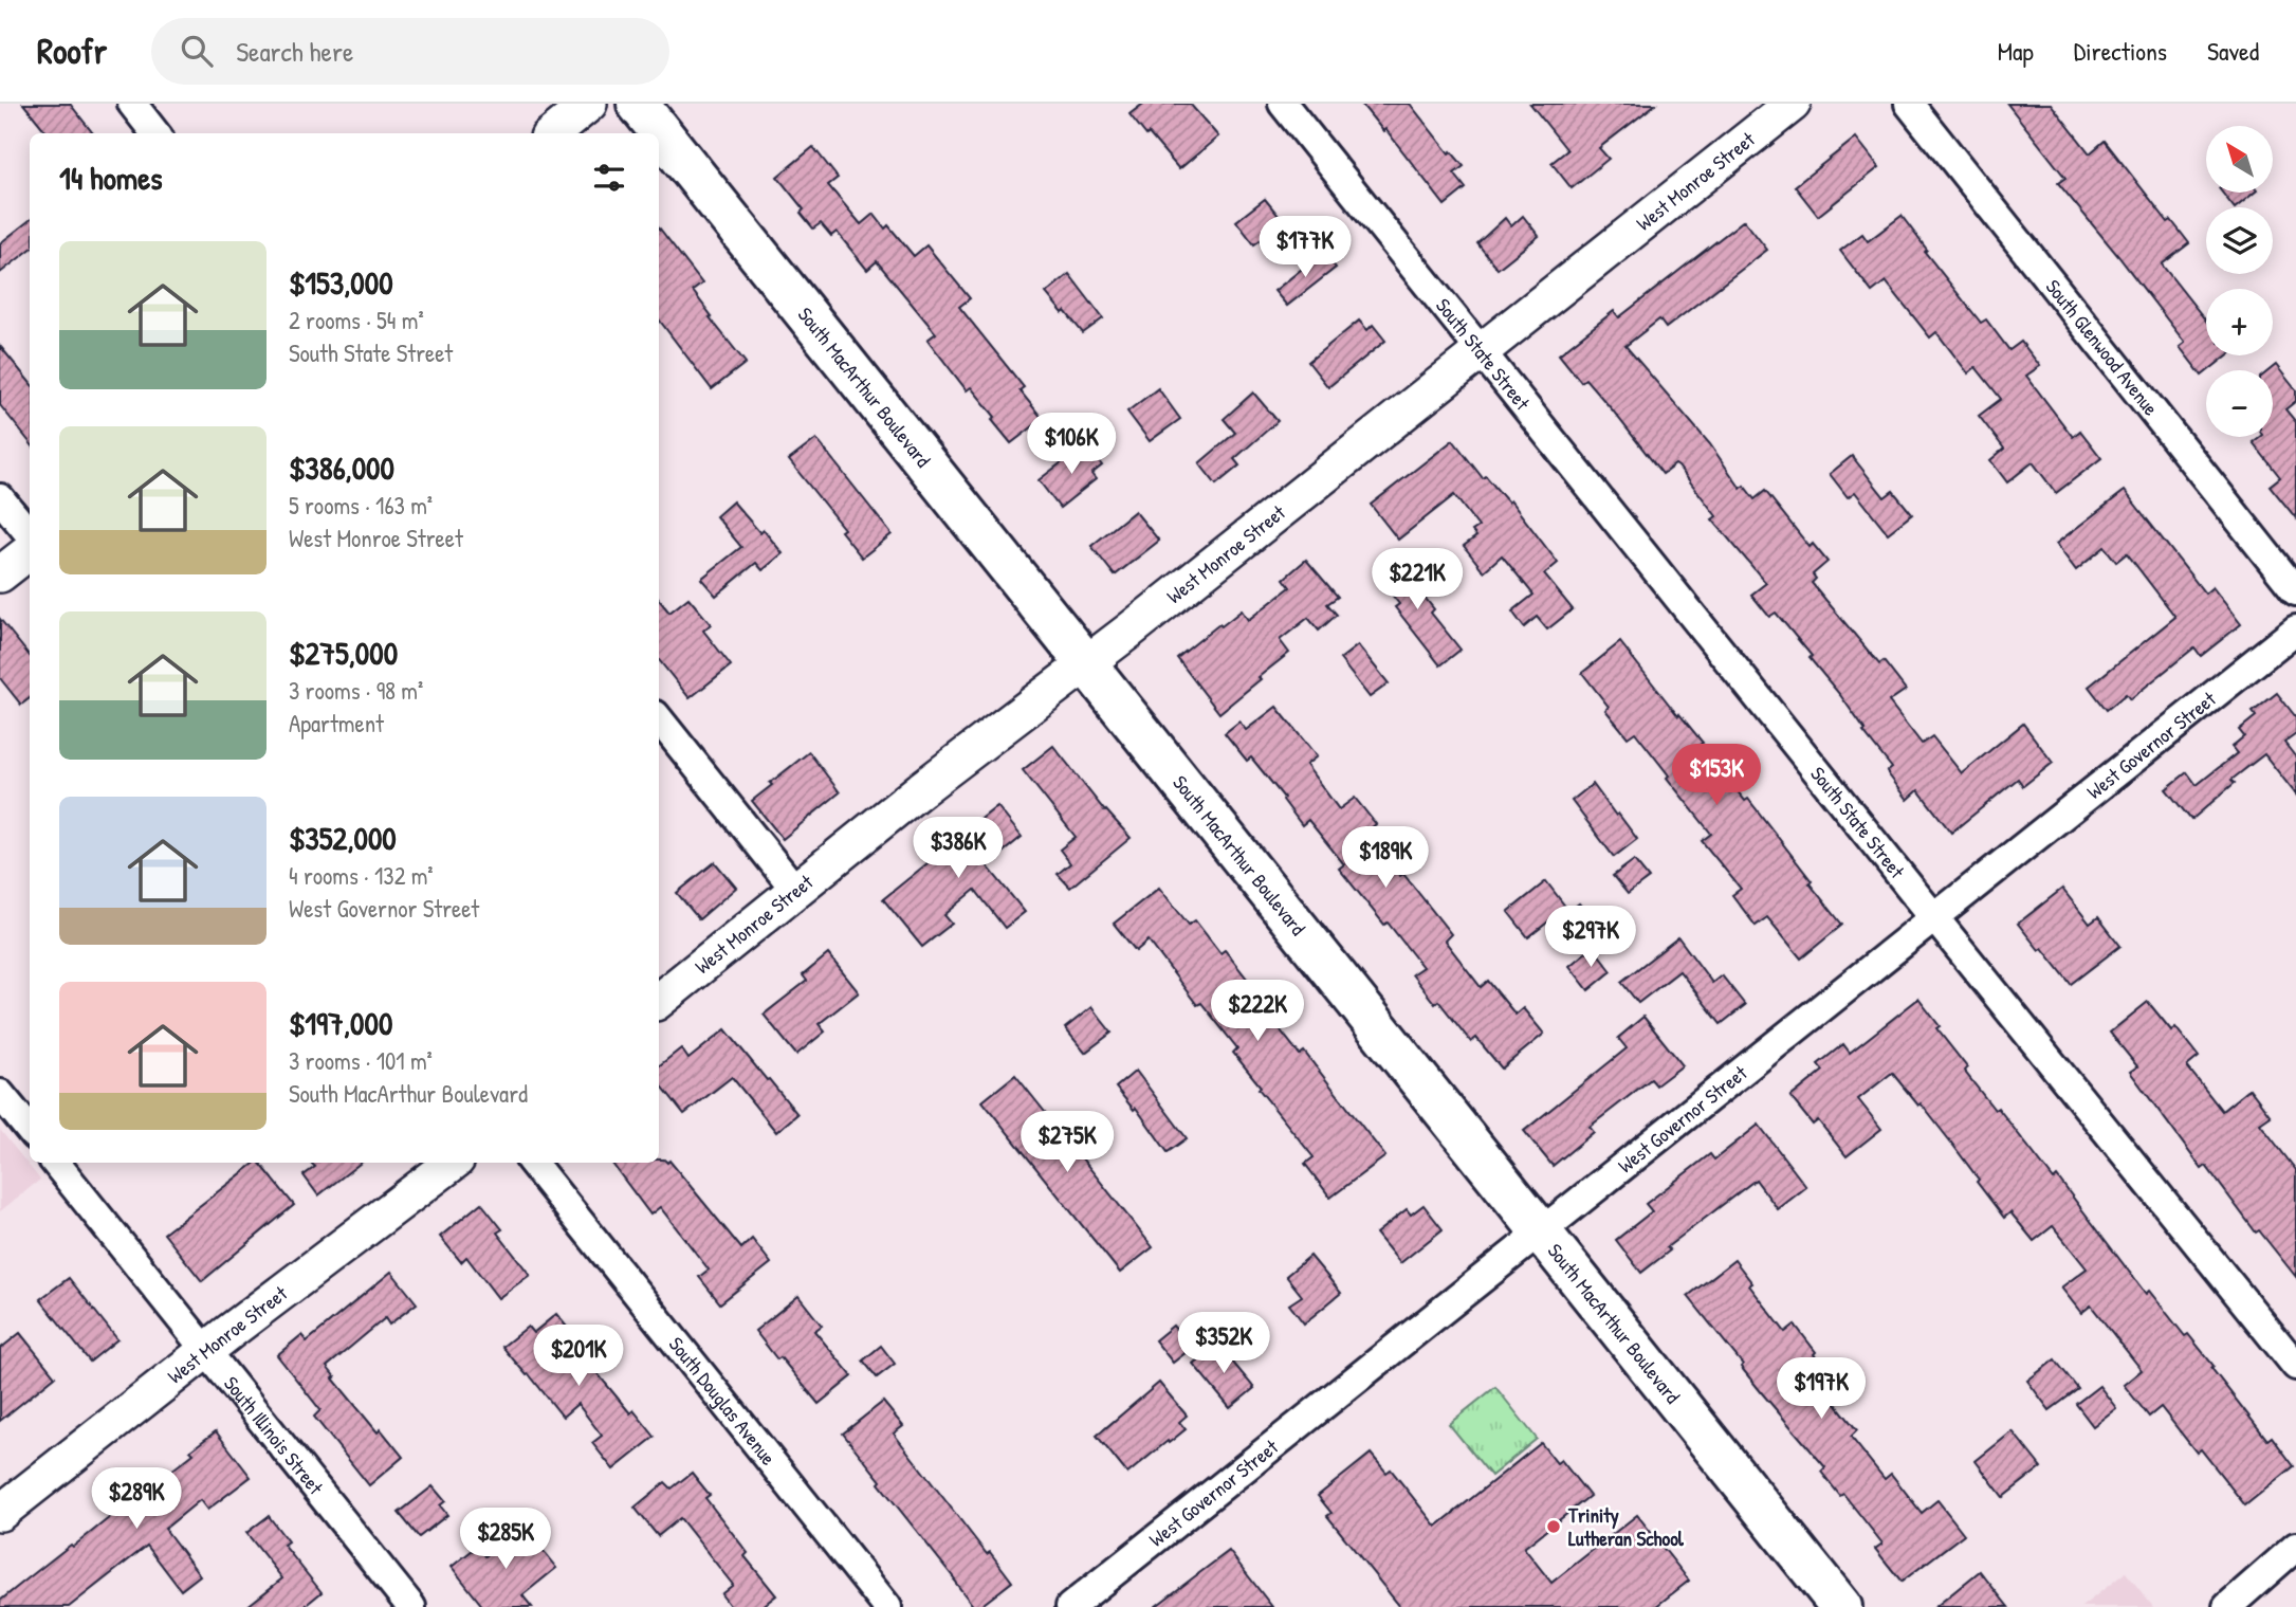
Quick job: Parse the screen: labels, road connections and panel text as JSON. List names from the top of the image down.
{
  "streets": {
    "main road": ["South MacArthur Boulevard"],
    "street": [
      "West Monroe Street",
      "South Glenwood Avenue",
      "South State Street",
      "West Governor Street",
      "South Douglas Avenue",
      "South Illinois Street"
    ]
  },
  "crossings": [
    ["West Monroe Street", "South State Street"],
    ["West Monroe Street", "South MacArthur Boulevard"],
    ["West Monroe Street", "South Illinois Street"],
    ["South State Street", "West Governor Street"],
    ["South MacArthur Boulevard", "West Governor Street"]
  ],
  "places": ["Trinity Lutheran School"],
  "north": "top left",
  "page": {
    "header": "Roofr",
    "search": "Search here",
    "nav": ["Map", "Directions", "Saved"],
    "map_buttons": ["+", "−"],
    "heading": "14 homes",
    "price": [
      "$177K",
      "$106K",
      "$221K",
      "$153K",
      "$386K",
      "$189K",
      "$297K",
      "$222K",
      "$275K",
      "$352K",
      "$201K",
      "$197K",
      "$289K",
      "$285K"
    ],
    "list": [
      {
        "name": "$153,000",
        "note": "2 rooms · 54 m² · South State Street"
      },
      {
        "name": "$386,000",
        "note": "5 rooms · 163 m² · West Monroe Street"
      },
      {
        "name": "$275,000",
        "note": "3 rooms · 98 m² · Apartment"
      },
      {
        "name": "$352,000",
        "note": "4 rooms · 132 m² · West Governor Street"
      },
      {
        "name": "$197,000",
        "note": "3 rooms · 101 m² · South MacArthur Boulevard"
      }
    ]
  }
}
